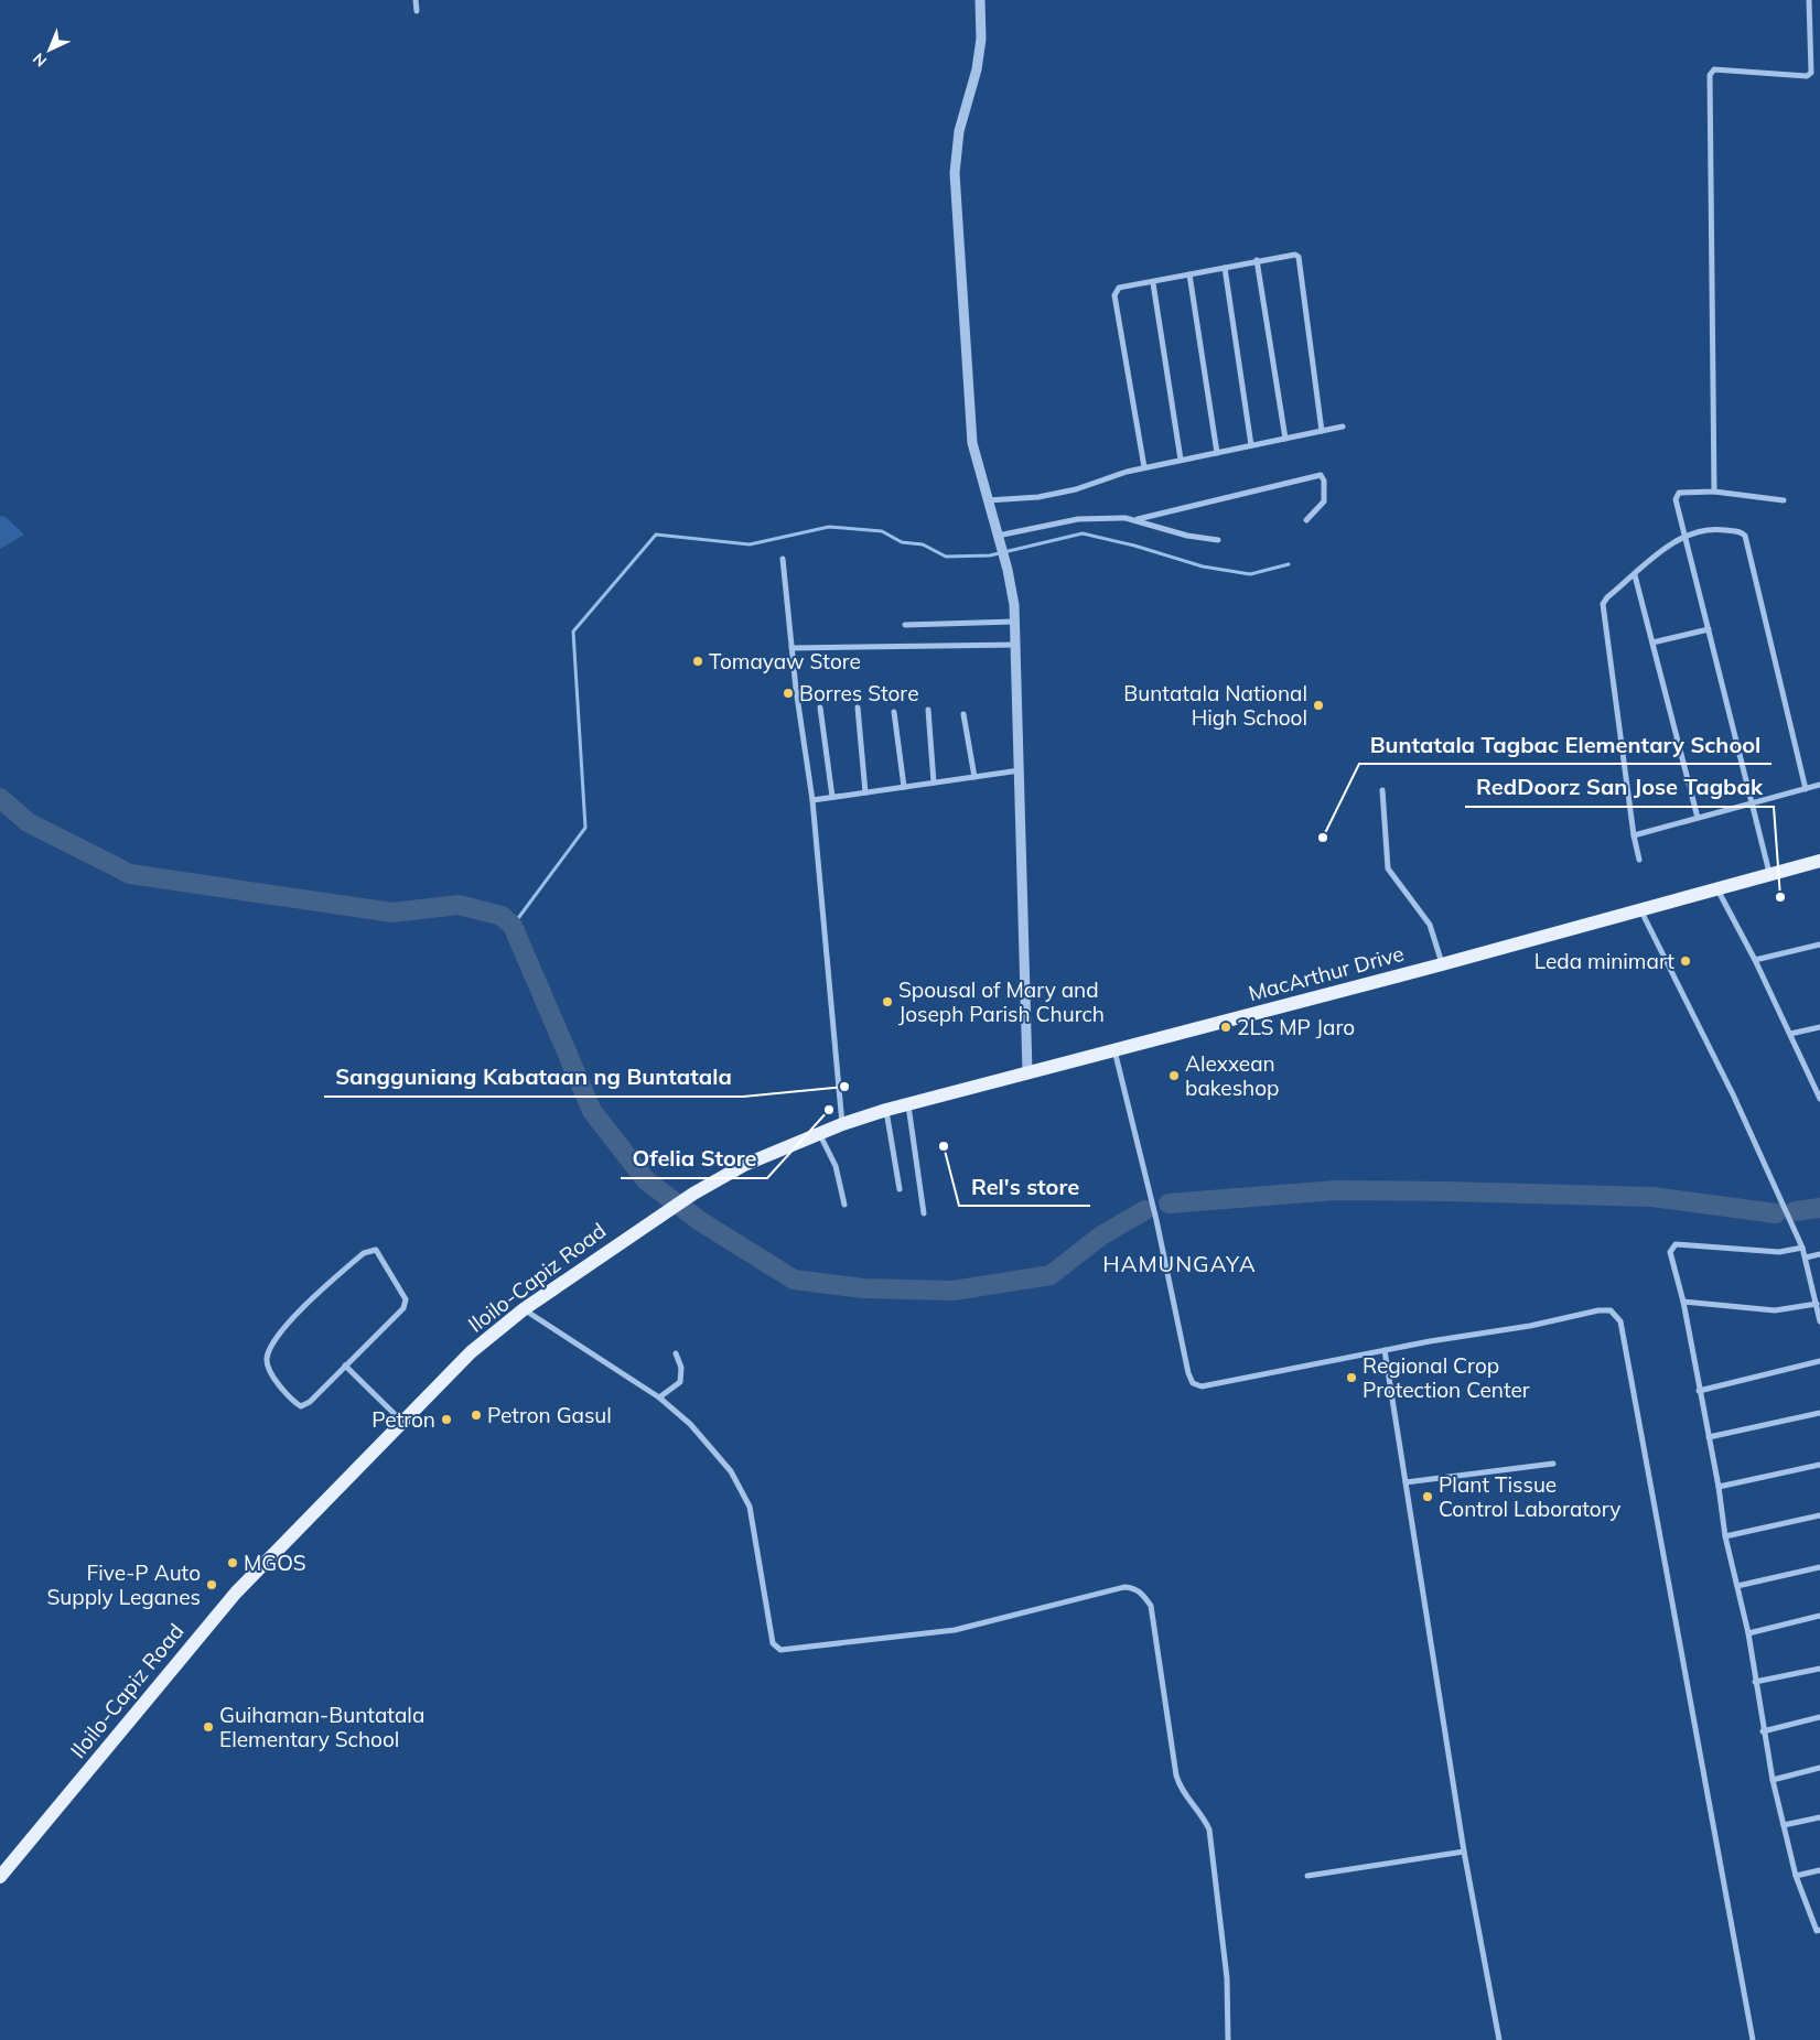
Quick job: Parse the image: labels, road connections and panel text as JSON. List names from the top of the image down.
{
  "streets": {
    "main road": ["MacArthur Drive", "Iloilo-Capiz Road"]
  },
  "crossings": [
    ["MacArthur Drive", "Iloilo-Capiz Road"]
  ],
  "districts": ["HAMUNGAYA"],
  "places": [
    "Tomayaw Store",
    "Borres Store",
    "Buntatala National High School",
    "Buntatala Tagbac Elementary School",
    "RedDoorz San Jose Tagbak",
    "Leda minimart",
    "Spousal of Mary and Joseph Parish Church",
    "2LS MP Jaro",
    "Alexxean bakeshop",
    "Sangguniang Kabataan ng Buntatala",
    "Ofelia Store",
    "Rel's store",
    "Regional Crop Protection Center",
    "Petron Gasul",
    "Petron",
    "Plant Tissue Control Laboratory",
    "MGOS",
    "Five-P Auto Supply Leganes",
    "Guihaman-Buntatala Elementary School"
  ],
  "north": "bottom left"
}
